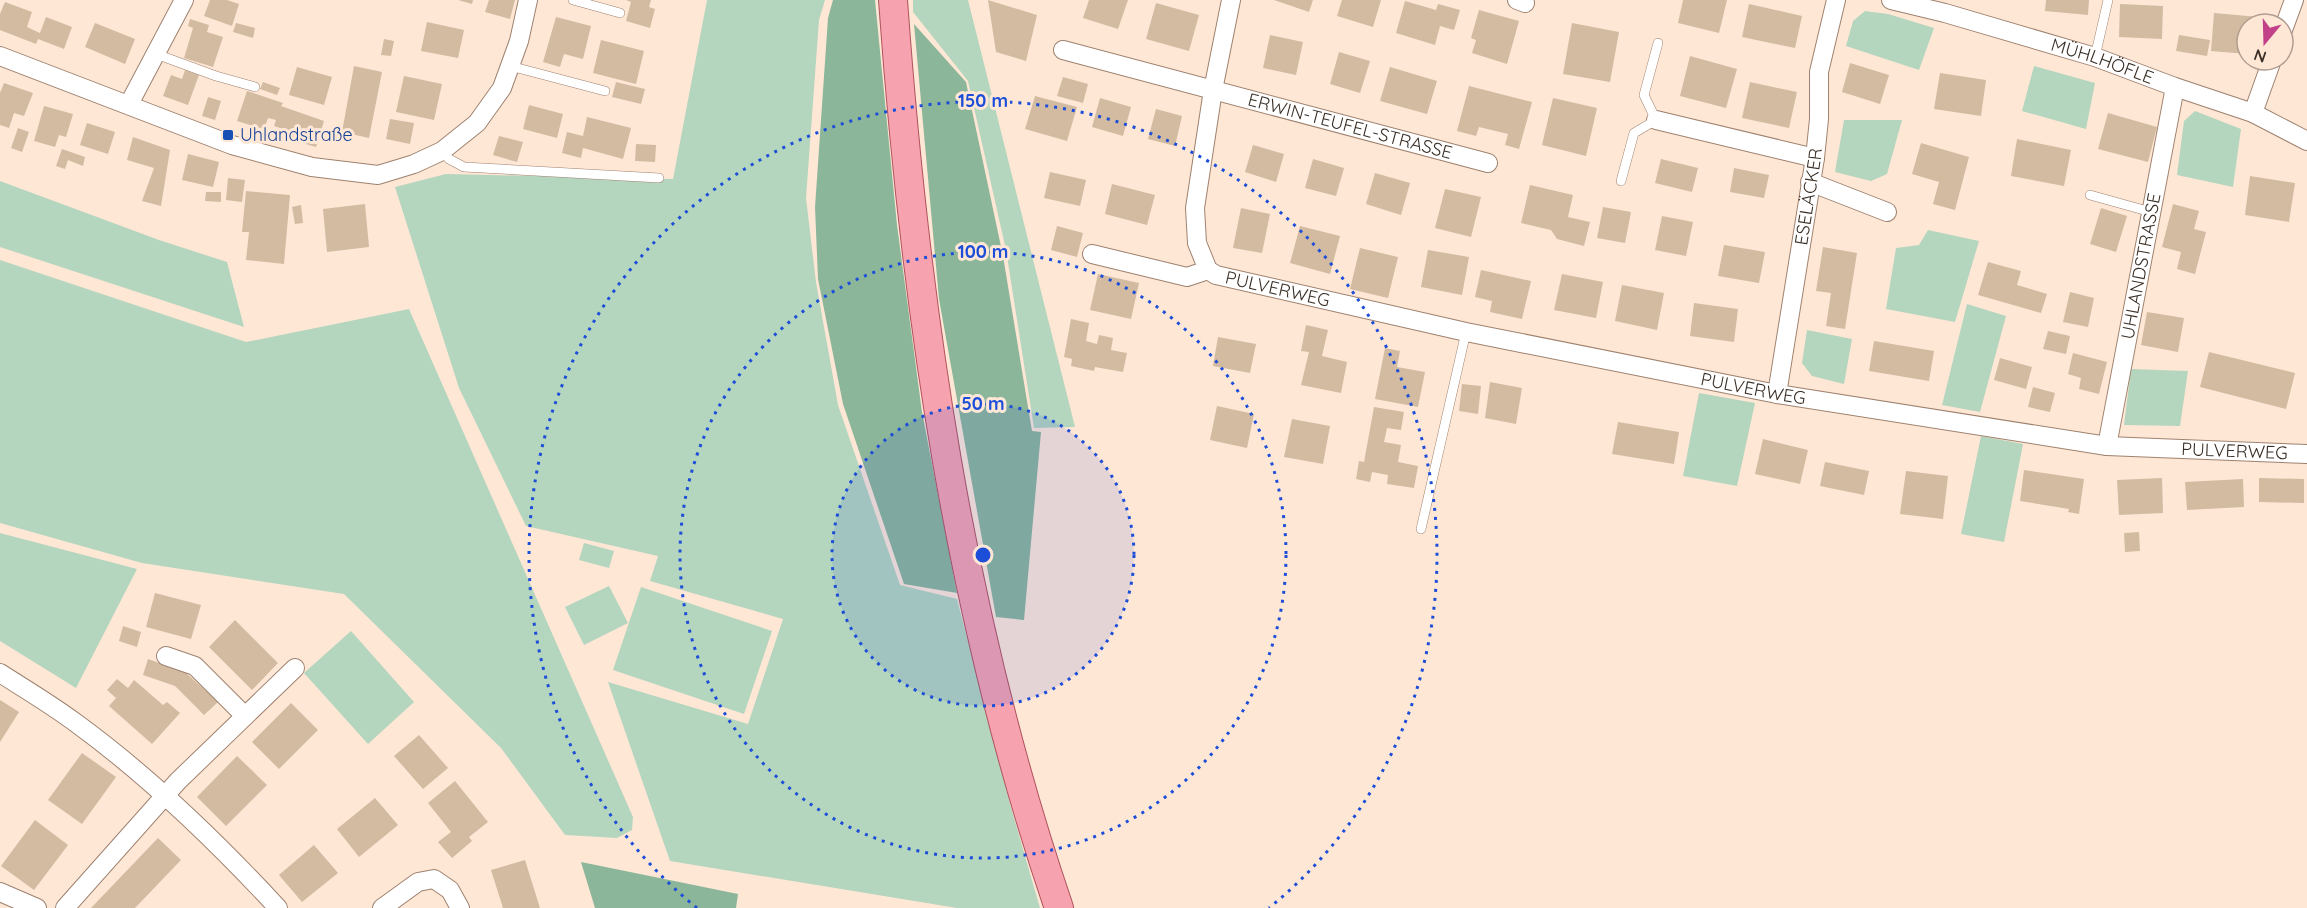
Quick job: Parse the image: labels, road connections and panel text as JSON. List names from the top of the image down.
{
  "streets": {
    "street": [
      "MÜHLHÖFLE",
      "ERWIN-TEUFEL-STRASSE",
      "ESELÄCKER",
      "UHLANDSTRASSE",
      "PULVERWEG"
    ]
  },
  "crossings": [
    ["MÜHLHÖFLE", "UHLANDSTRASSE"],
    ["ERWIN-TEUFEL-STRASSE", "PULVERWEG"],
    ["ESELÄCKER", "PULVERWEG"],
    ["UHLANDSTRASSE", "PULVERWEG"]
  ],
  "places": {
    "transit": ["Uhlandstraße"]
  },
  "north": "bottom",
  "rings": ["150 m", "100 m", "50 m"]
}
